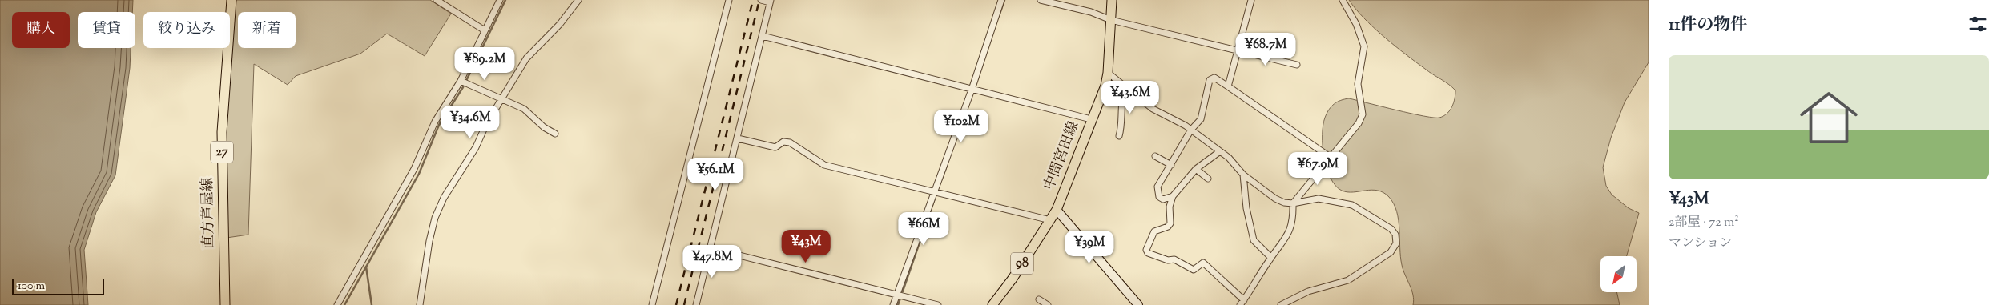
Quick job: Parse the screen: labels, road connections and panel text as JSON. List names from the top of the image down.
{
  "streets": {
    "main road": [
      "27",
      "中間宮田線",
      "直方芦屋線",
      "98"
    ]
  },
  "scale_bar": "100 m",
  "north": "bottom left",
  "page": {
    "heading": "11件の物件",
    "chip": [
      "購入",
      "賃貸",
      "絞り込み",
      "新着"
    ],
    "price": [
      "¥68.7M",
      "¥89.2M",
      "¥43.6M",
      "¥34.6M",
      "¥102M",
      "¥67.9M",
      "¥56.1M",
      "¥66M",
      "¥43M",
      "¥39M",
      "¥47.8M"
    ],
    "list": [
      {
        "name": "¥43M",
        "note": "2部屋 · 72 m² · マンション"
      }
    ],
    "scale": "100 m"
  }
}
